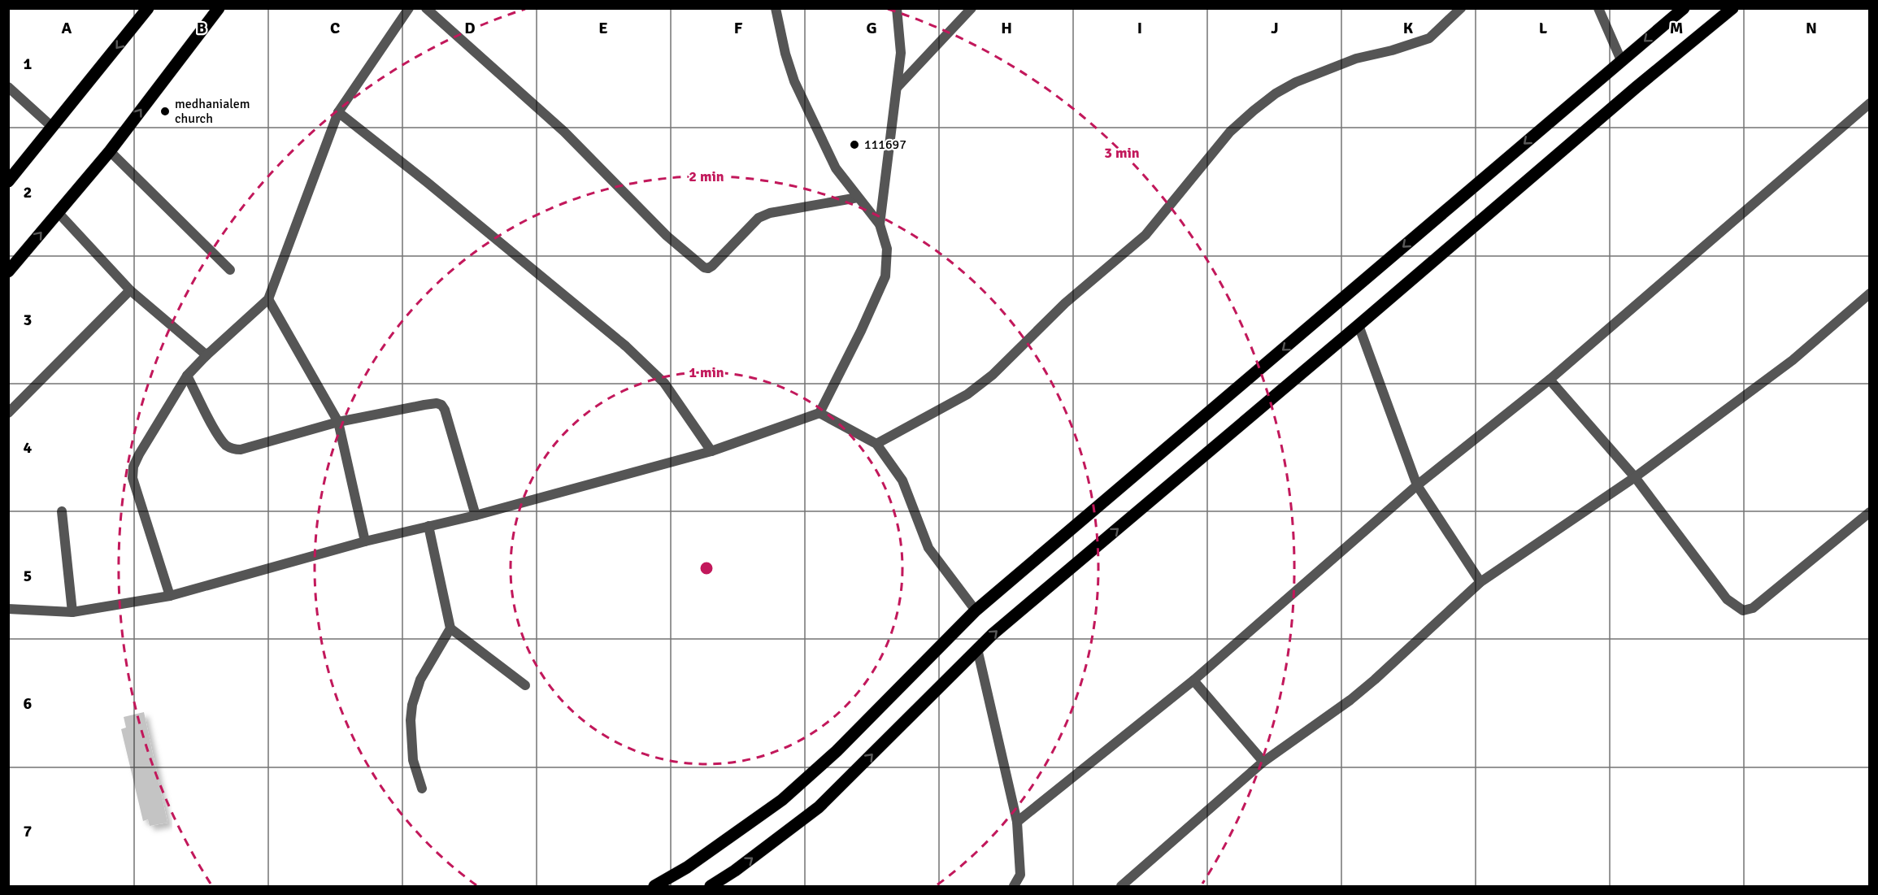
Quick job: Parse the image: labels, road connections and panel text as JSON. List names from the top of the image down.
{
  "places": ["medhanialem church", "111697"],
  "grid": {
    "columns": [
      "A",
      "B",
      "C",
      "D",
      "E",
      "F",
      "G",
      "H",
      "I",
      "J",
      "K",
      "L",
      "M",
      "N"
    ],
    "rows": [
      "1",
      "2",
      "3",
      "4",
      "5",
      "6",
      "7"
    ]
  },
  "rings": ["3 min", "2 min", "1 min"]
}
